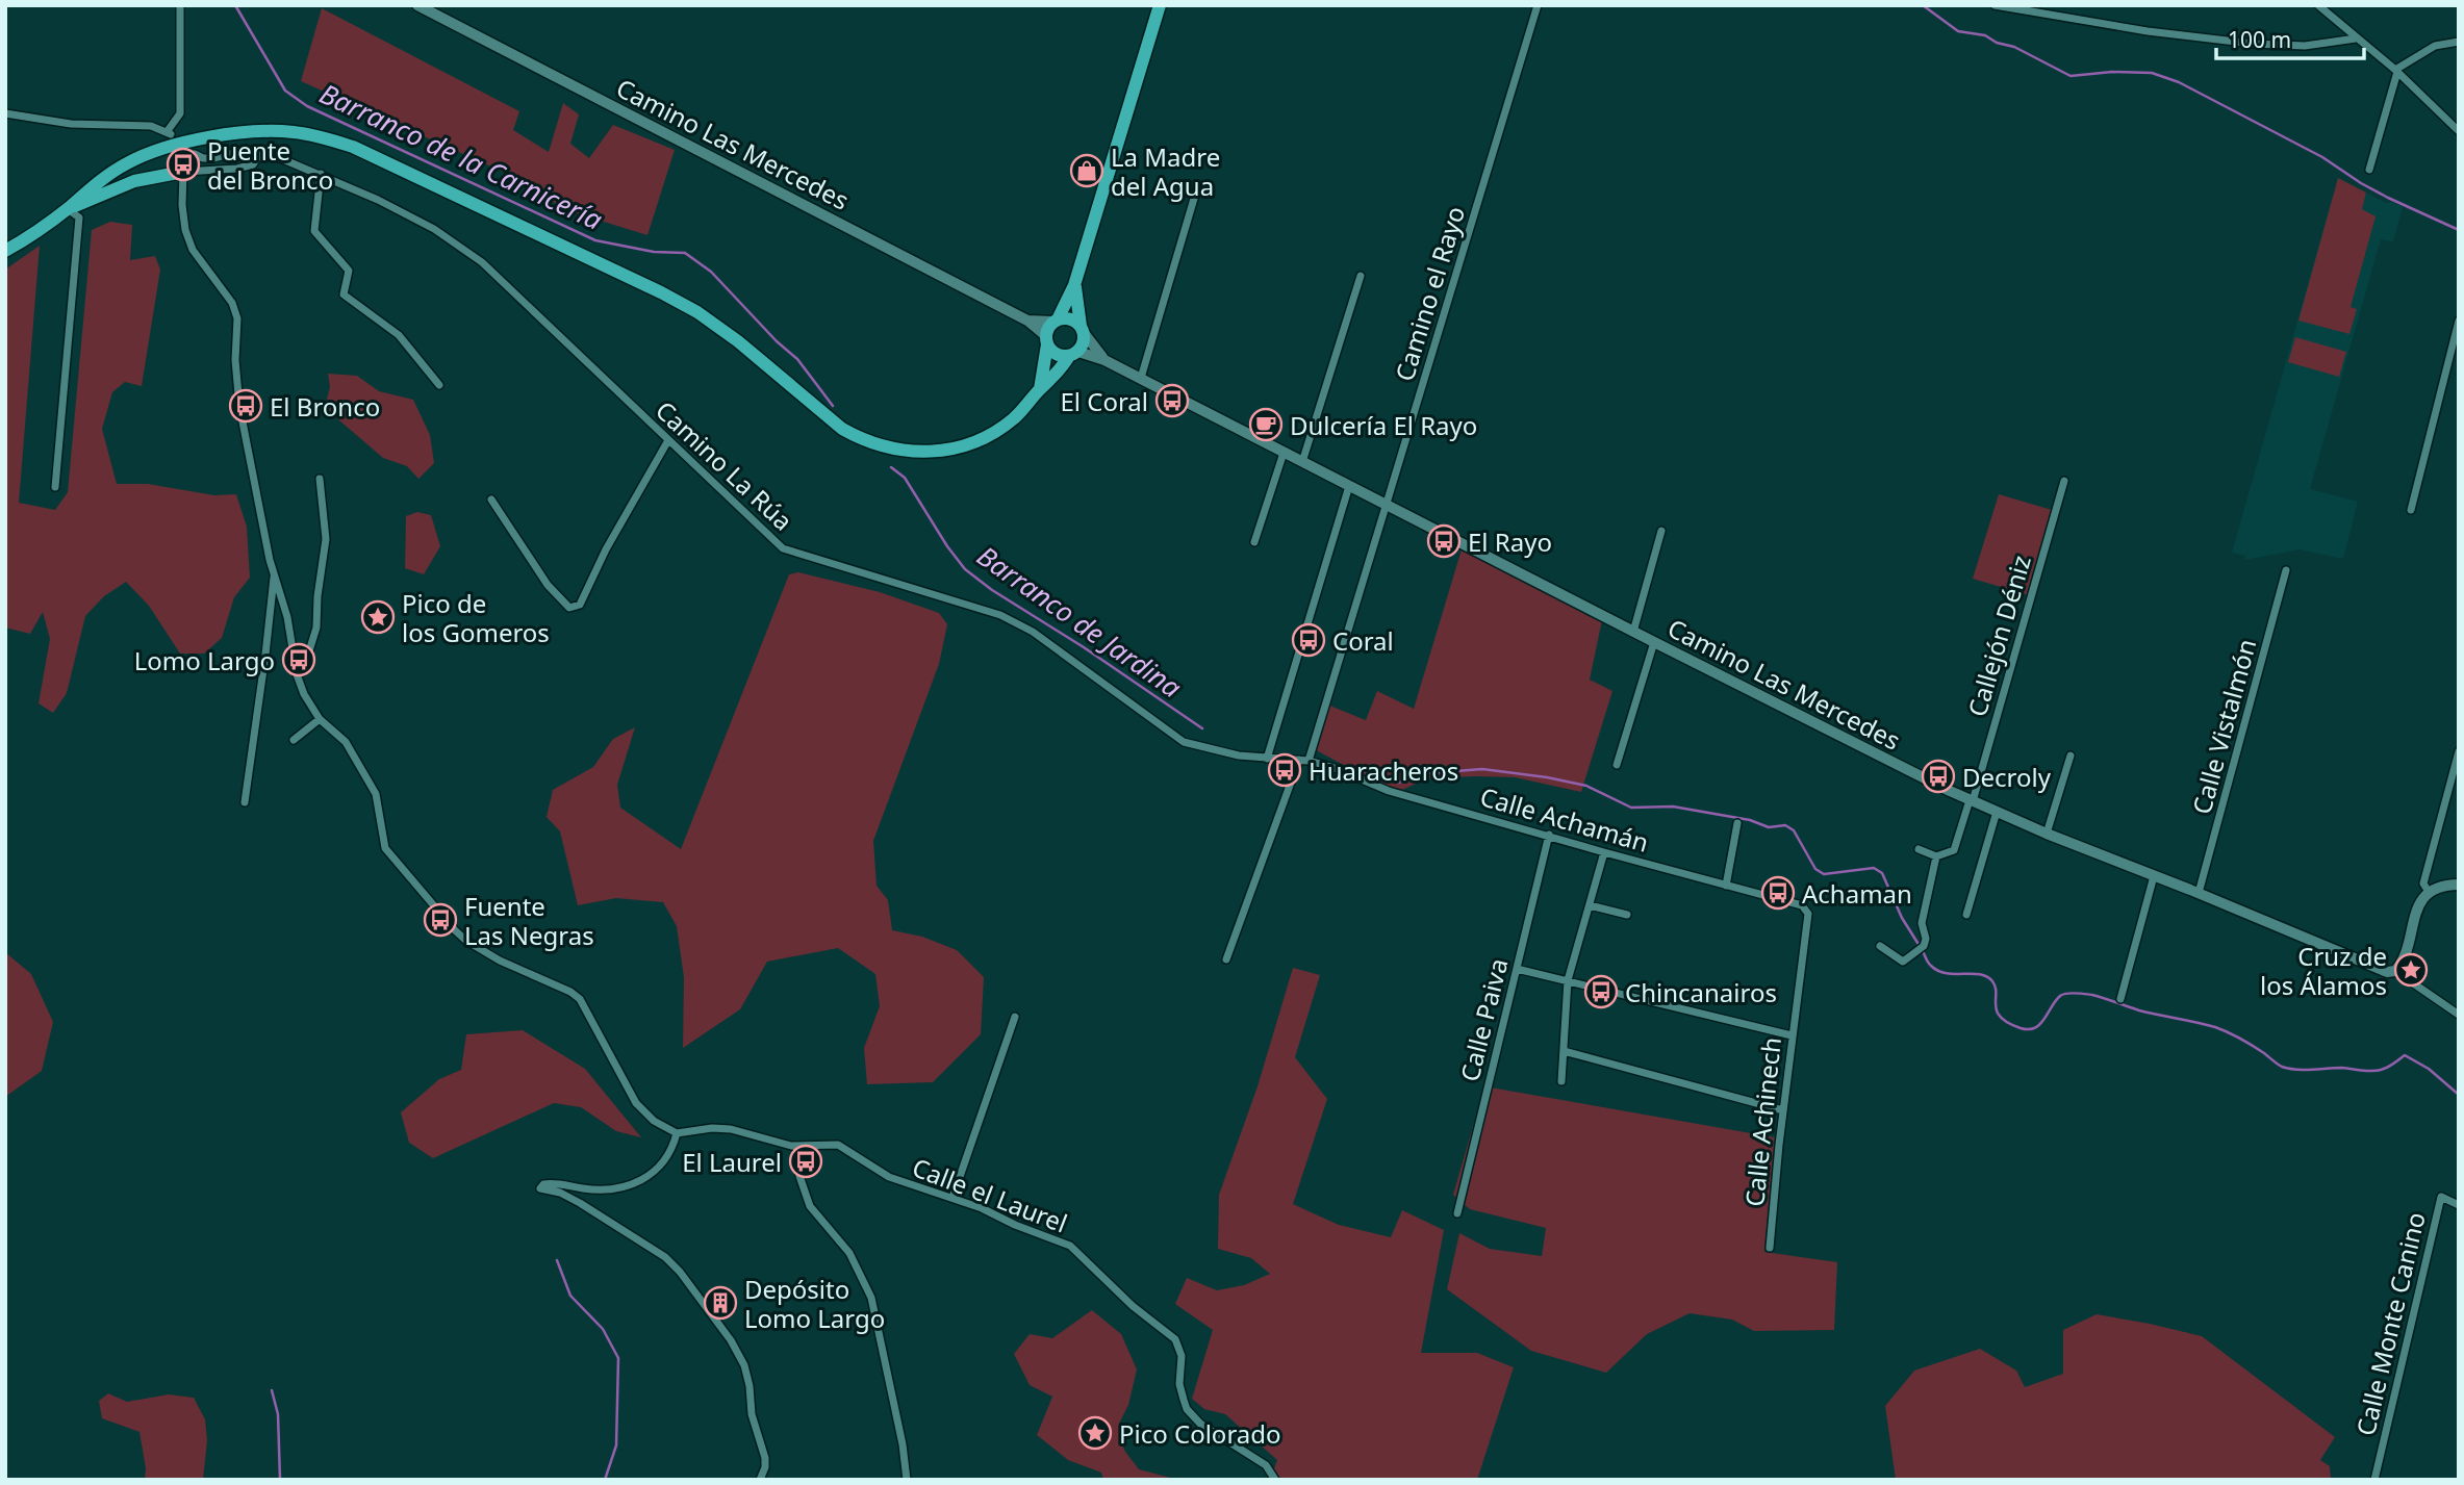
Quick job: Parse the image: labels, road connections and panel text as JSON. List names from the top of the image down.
{
  "streets": {
    "main road": ["Camino Las Mercedes"],
    "street": [
      "Camino el Rayo",
      "Camino La Rúa",
      "Callejón Déniz",
      "Calle Vistalmón",
      "Calle Achamán",
      "Calle Paiva",
      "Calle Achinech",
      "Calle el Laurel",
      "Calle Monte Canino"
    ]
  },
  "crossings": [
    ["Camino Las Mercedes", "Camino el Rayo"],
    ["Camino Las Mercedes", "Callejón Déniz"],
    ["Camino Las Mercedes", "Calle Vistalmón"],
    ["Camino el Rayo", "Camino La Rúa"],
    ["Camino el Rayo", "Calle Achamán"],
    ["Camino La Rúa", "Calle Achamán"],
    ["Calle Achamán", "Calle Paiva"],
    ["Calle Achamán", "Calle Achinech"]
  ],
  "water": ["Barranco de la Carnicería", "Barranco de Jardina"],
  "places": {
    "bus stop": [
      "Puente del Bronco",
      "El Coral",
      "El Bronco",
      "El Rayo",
      "Coral",
      "Lomo Largo",
      "Huaracheros",
      "Decroly",
      "Achaman",
      "Fuente Las Negras",
      "Chincanairos",
      "El Laurel"
    ],
    "shop": ["La Madre del Agua"],
    "cafe": ["Dulcería El Rayo"],
    "place": ["Pico de los Gomeros", "Cruz de los Álamos", "Pico Colorado"],
    "building": ["Depósito Lomo Largo"]
  },
  "scale_bar": "100 m"
}
